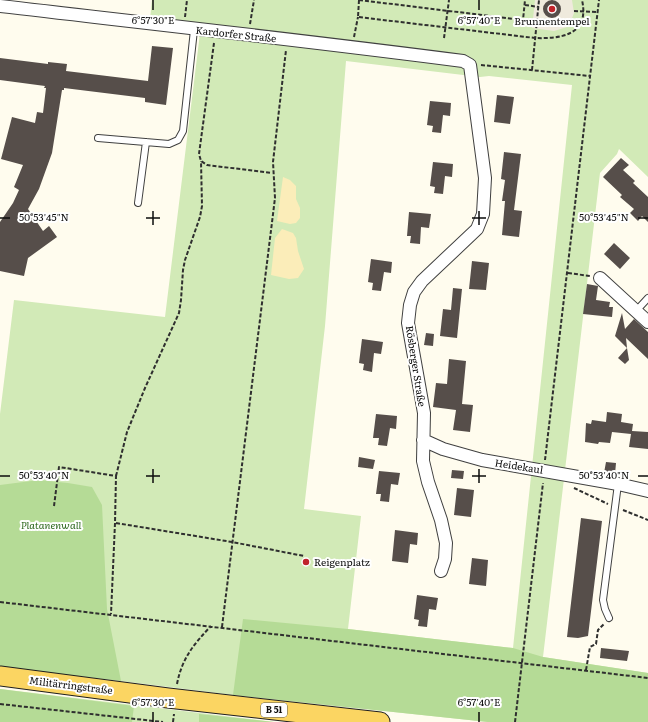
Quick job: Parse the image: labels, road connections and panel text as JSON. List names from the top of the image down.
{
  "streets": {
    "main road": ["Militärringstraße", "B 51"],
    "street": ["Kardorfer Straße", "Rösberger Straße", "Heidekaul"]
  },
  "crossings": [
    ["Kardorfer Straße", "Rösberger Straße"],
    ["Rösberger Straße", "Heidekaul"]
  ],
  "parks": ["Platanenwall"],
  "places": ["Brunnentempel", "Reigenplatz"],
  "coordinates": [
    "6°57'30\"E",
    "6°57'40\"E",
    "50°53'45\"N",
    "50°53'40\"N"
  ]
}
